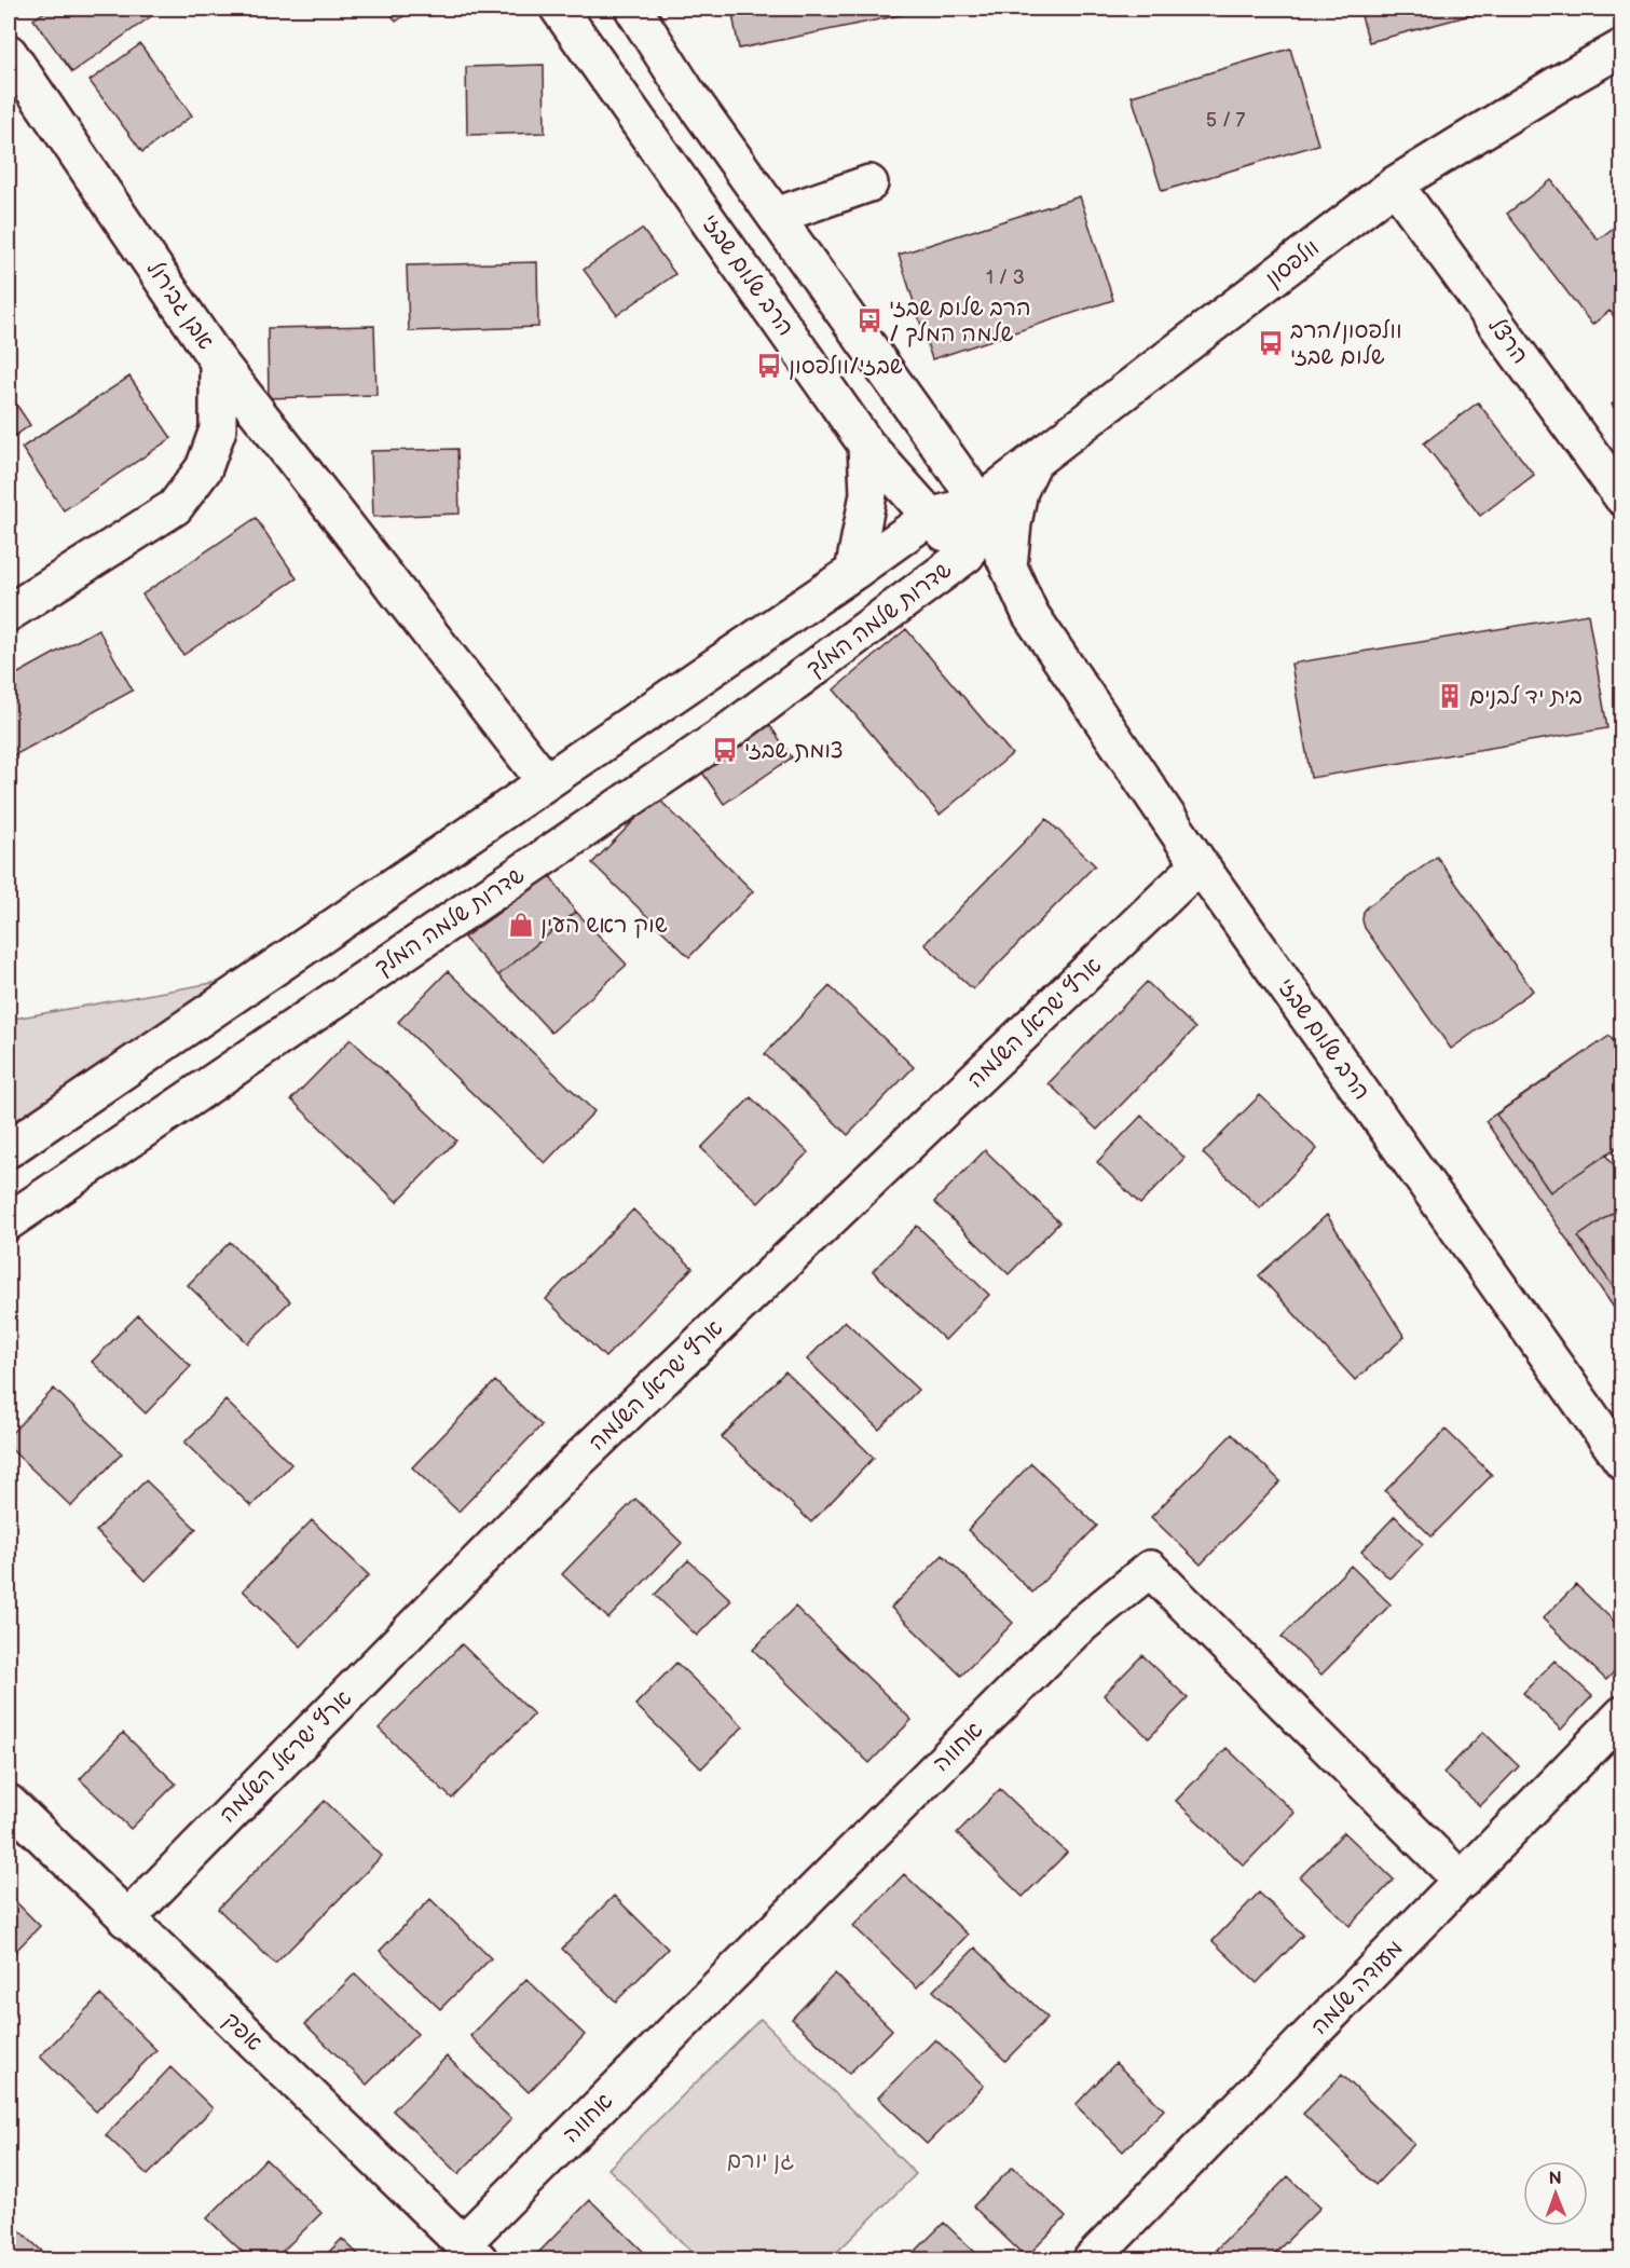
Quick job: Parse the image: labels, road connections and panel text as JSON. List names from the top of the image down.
{
  "streets": {
    "street": [
      "וולפסון",
      "הרב שלום שבזי",
      "אבן גבירול",
      "הרצל",
      "שדרות שלמה המלך",
      "ארץ ישראל השלמה",
      "אחווה",
      "מעודה שלמה",
      "אפק"
    ]
  },
  "crossings": [
    ["וולפסון", "הרב שלום שבזי"],
    ["וולפסון", "הרצל"],
    ["וולפסון", "שדרות שלמה המלך"],
    ["הרב שלום שבזי", "שדרות שלמה המלך"],
    ["הרב שלום שבזי", "ארץ ישראל השלמה"],
    ["ארץ ישראל השלמה", "אפק"],
    ["אחווה", "מעודה שלמה"],
    ["אחווה", "אפק"]
  ],
  "parks": ["גן יורם"],
  "places": {
    "bus stop": [
      "הרב שלום שבזי / שלמה המלך",
      "וולפסון/הרב שלום שבזי",
      "שבזי/וולפסון",
      "צומת שבזי"
    ],
    "building": ["בית יד לבנים"],
    "shop": ["שוק ראש העין"]
  },
  "house_numbers": ["5 / 7", "1 / 3"],
  "north": "top"
}
